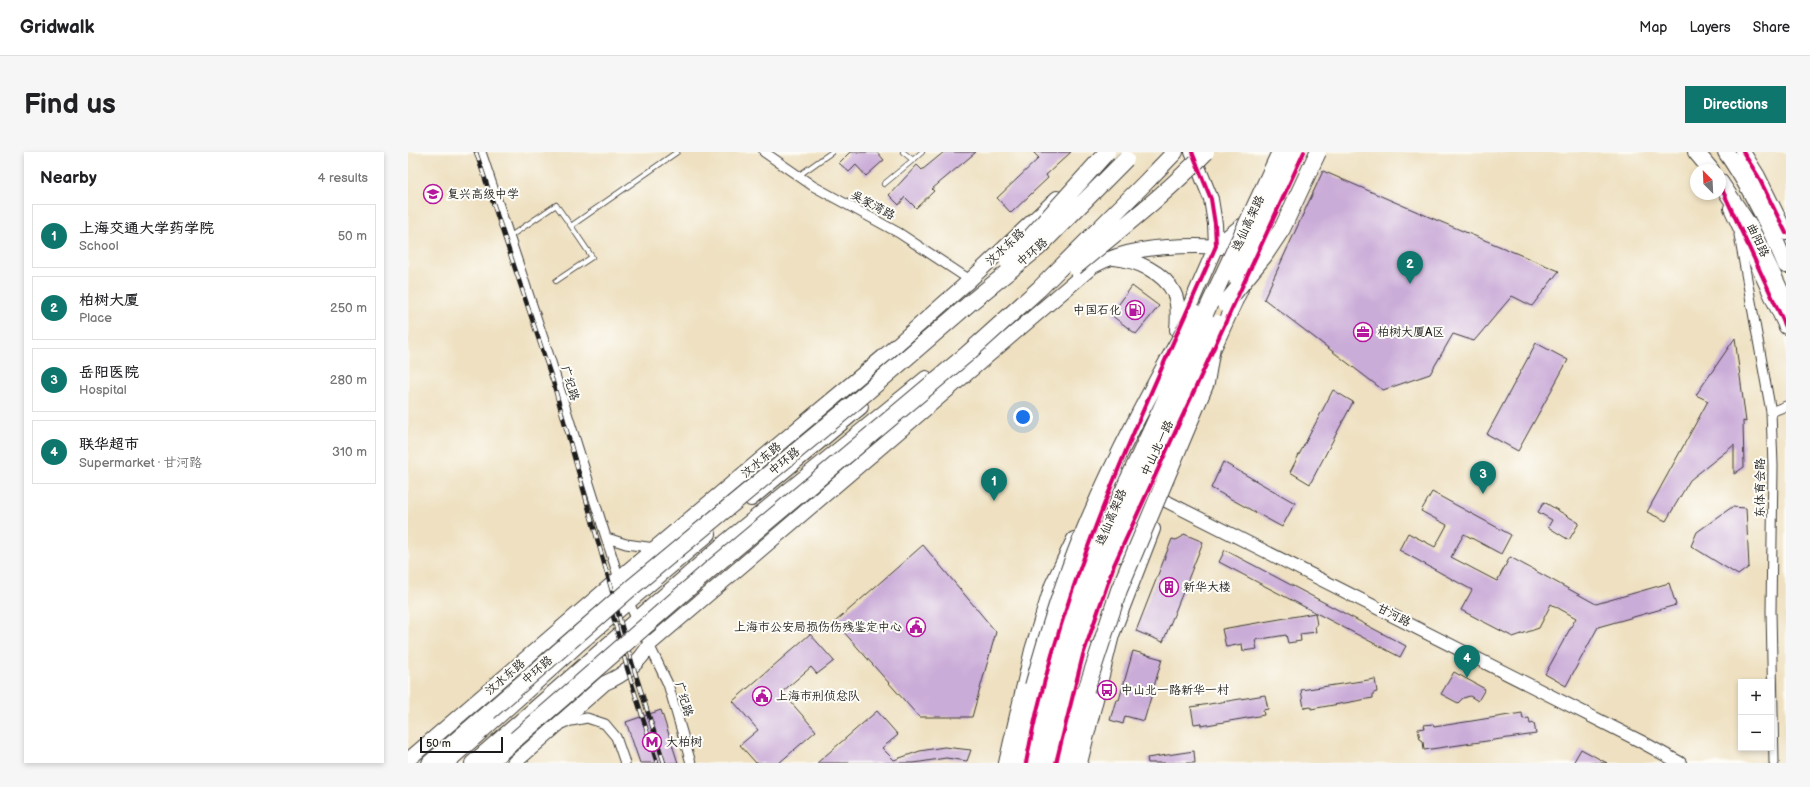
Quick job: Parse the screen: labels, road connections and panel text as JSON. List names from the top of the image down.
{
  "streets": {
    "highway": ["逸仙高架路", "中环路"],
    "main road": ["曲阳路", "汶水东路", "中山北一路"],
    "street": [
      "吴家湾路",
      "广纪路",
      "东体育会路",
      "甘河路"
    ]
  },
  "crossings": [
    ["吴家湾路", "汶水东路"],
    ["曲阳路", "东体育会路"],
    ["汶水东路", "中环路"],
    ["汶水东路", "广纪路"],
    ["中山北一路", "甘河路"]
  ],
  "places": {
    "school or university": ["复兴高级中学"],
    "fuel station": ["中国石化"],
    "office": ["柏树大厦A区"],
    "building": ["新华大楼"],
    "public building": ["上海市公安局损伤伤残鉴定中心", "上海市刑侦总队"],
    "bus stop": ["中山北一路新华一村"],
    "metro station": ["大柏树"]
  },
  "scale_bar": "50 m",
  "north": "top left",
  "page": {
    "header": "Gridwalk",
    "nav": ["Map", "Layers", "Share"],
    "buttons": "Directions",
    "title": "Find us",
    "heading": ["Nearby", "4 results"],
    "list": [
      {
        "mark": "1",
        "name": "上海交通大学药学院",
        "note": "School",
        "value": "50 m"
      },
      {
        "mark": "2",
        "name": "柏树大厦",
        "note": "Place",
        "value": "250 m"
      },
      {
        "mark": "3",
        "name": "岳阳医院",
        "note": "Hospital",
        "value": "280 m"
      },
      {
        "mark": "4",
        "name": "联华超市",
        "note": "Supermarket · 甘河路",
        "value": "310 m"
      }
    ],
    "pins": [
      "2",
      "3",
      "1",
      "4"
    ],
    "map_buttons": ["+", "−"],
    "scale": "50 m"
  }
}
